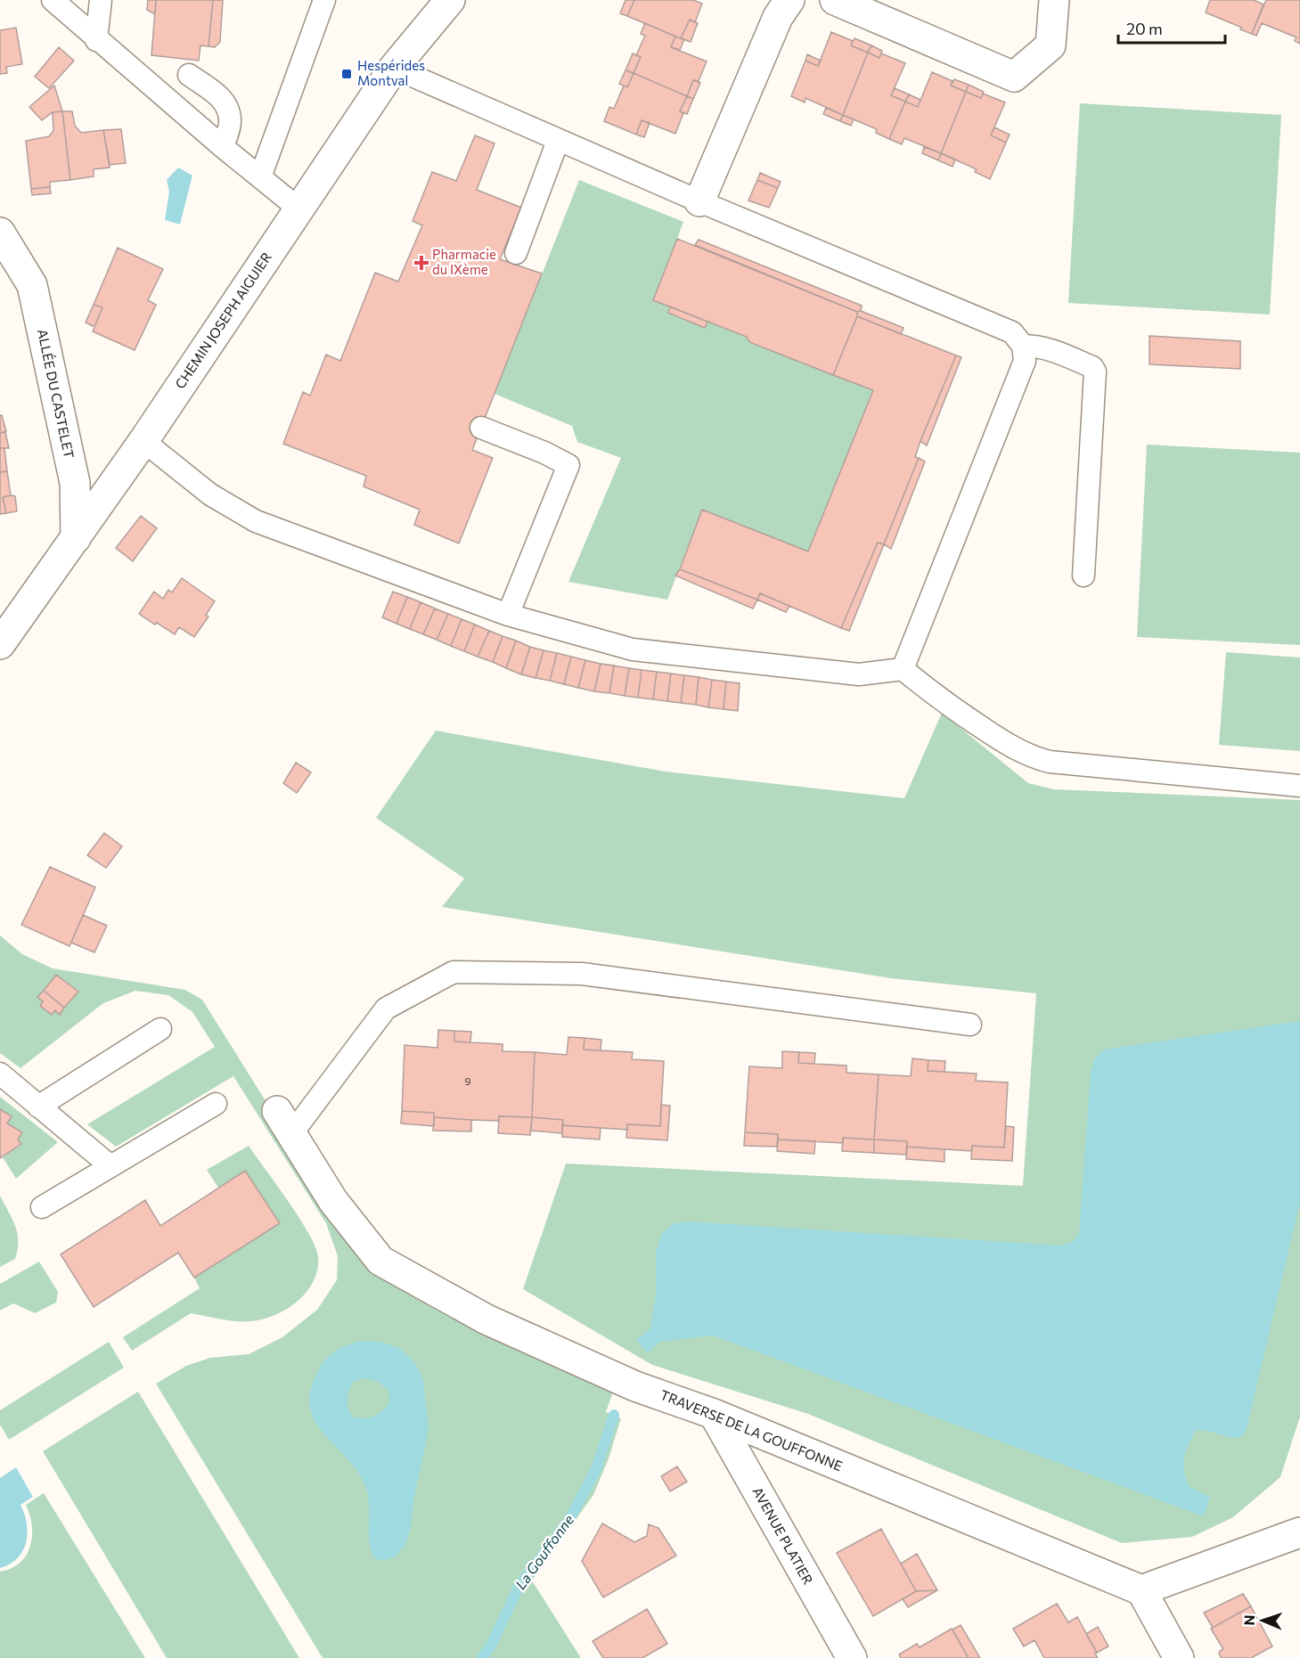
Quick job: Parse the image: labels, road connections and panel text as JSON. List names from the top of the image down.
{
  "streets": {
    "street": [
      "CHEMIN JOSEPH AIGUIER",
      "ALLÉE DU CASTELET",
      "TRAVERSE DE LA GOUFFONNE",
      "AVENUE PLATIER"
    ]
  },
  "crossings": [
    ["CHEMIN JOSEPH AIGUIER", "ALLÉE DU CASTELET"],
    ["TRAVERSE DE LA GOUFFONNE", "AVENUE PLATIER"]
  ],
  "water": ["La Gouffonne"],
  "places": {
    "transit": ["Hespérides Montval"],
    "health": ["Pharmacie du IXème"]
  },
  "house_numbers": ["9"],
  "scale_bar": "20 m",
  "north": "left"
}
